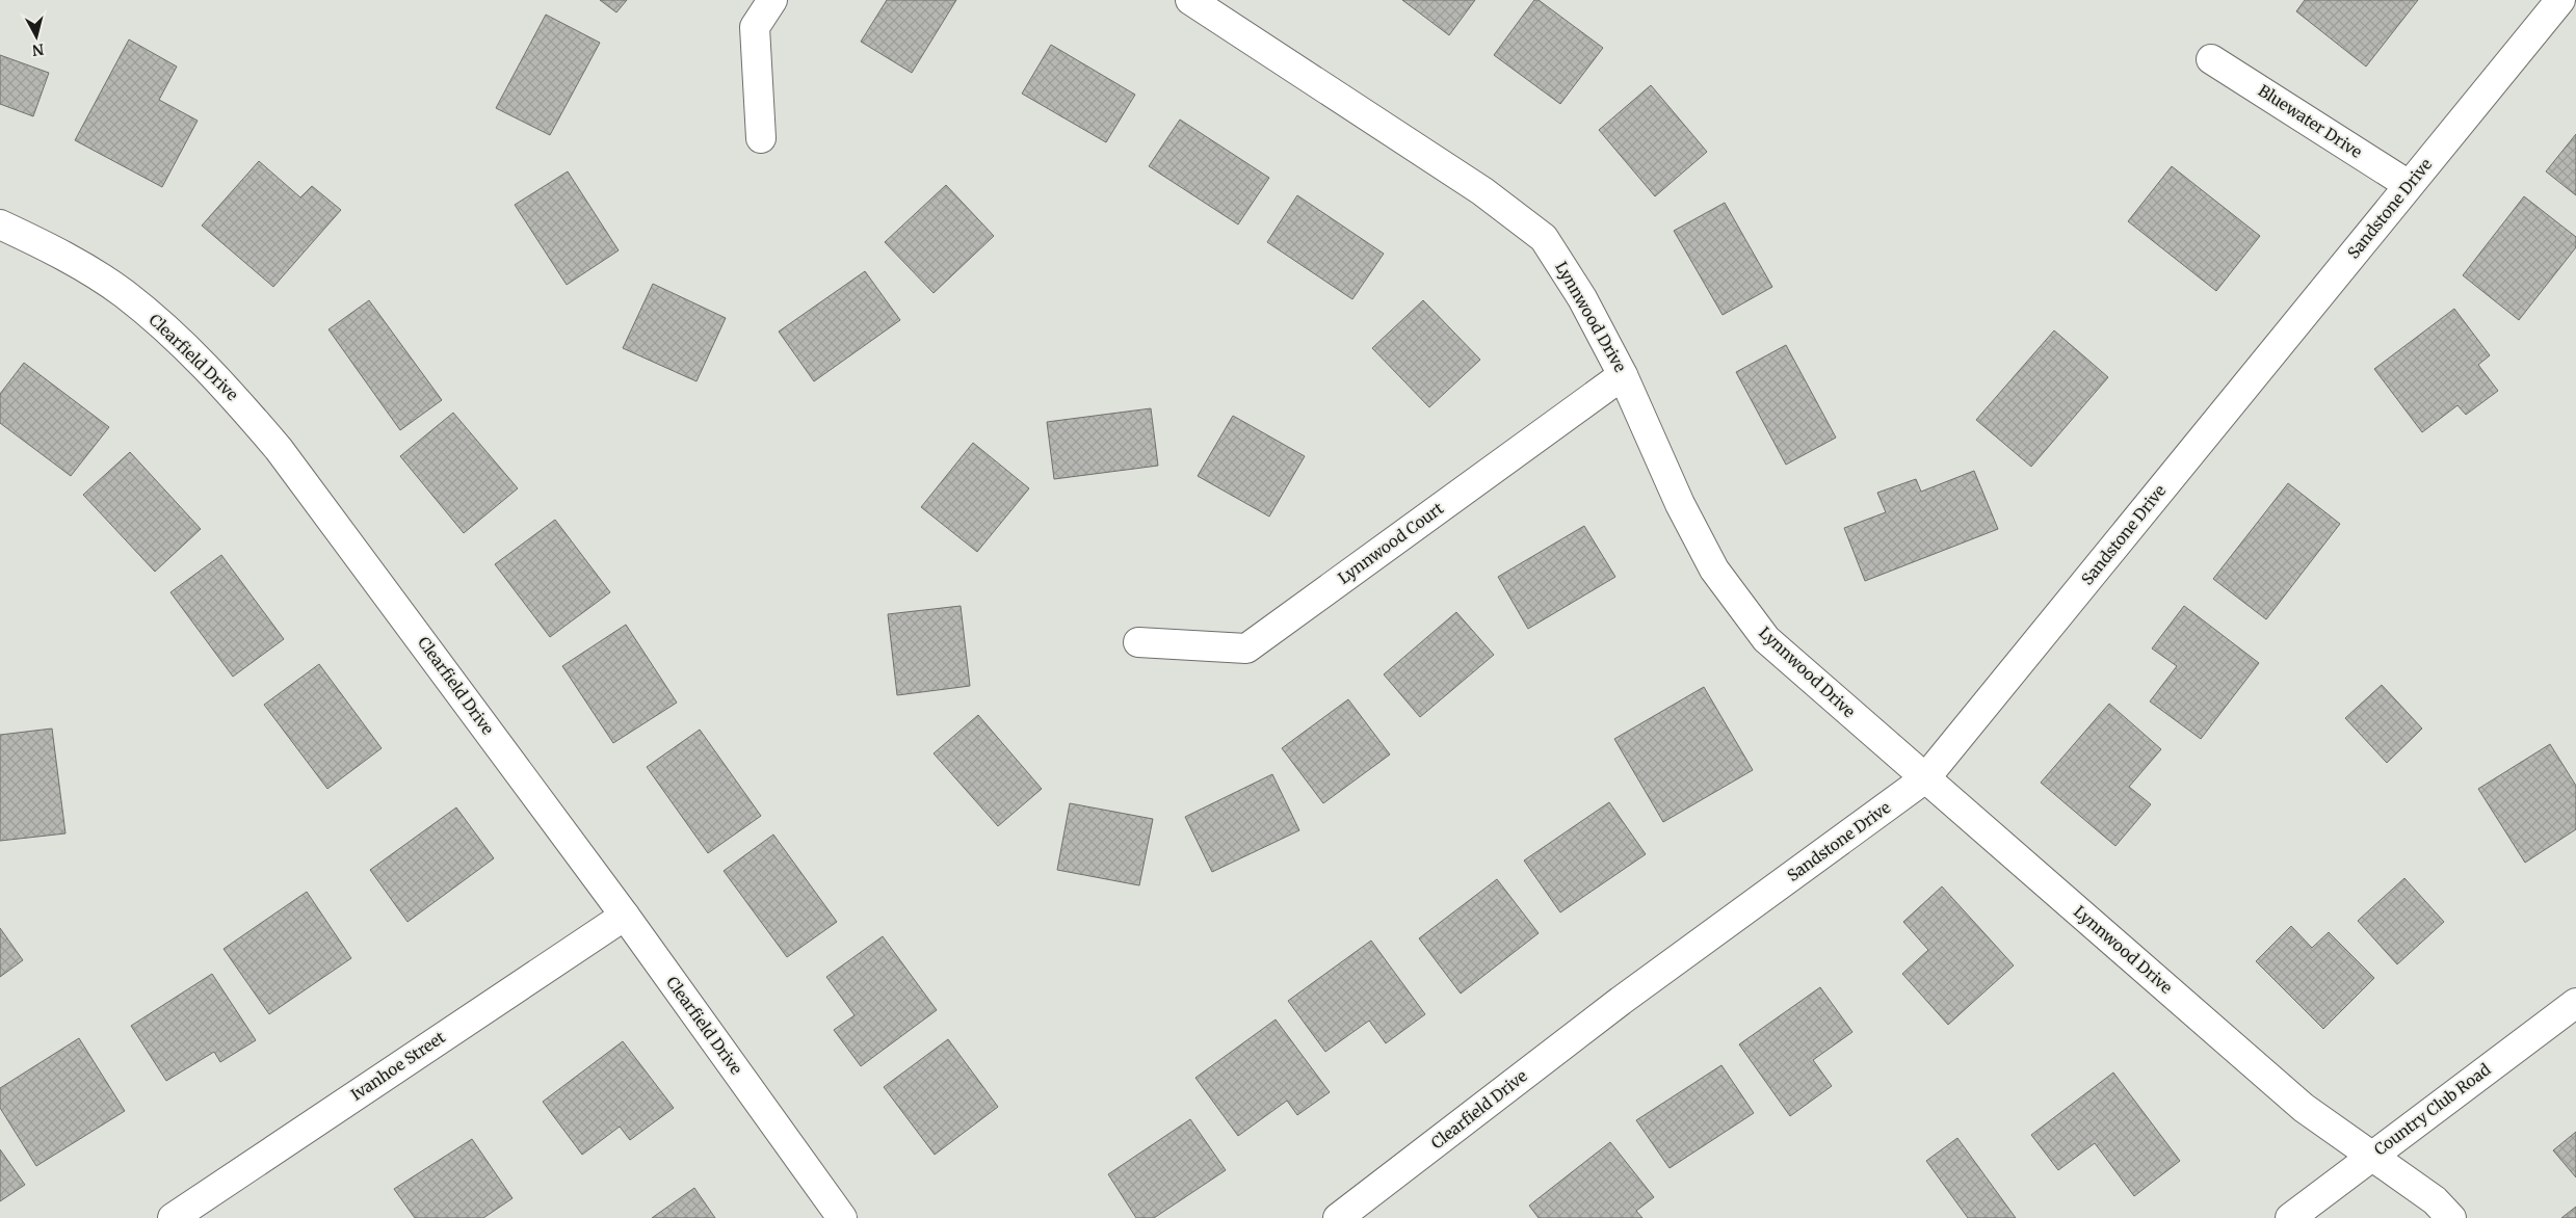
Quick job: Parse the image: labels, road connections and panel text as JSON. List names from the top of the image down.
{
  "streets": {
    "street": [
      "Bluewater Drive",
      "Sandstone Drive",
      "Lynnwood Drive",
      "Clearfield Drive",
      "Lynnwood Court",
      "Ivanhoe Street",
      "Country Club Road"
    ]
  },
  "crossings": [
    ["Bluewater Drive", "Sandstone Drive"],
    ["Sandstone Drive", "Lynnwood Drive"],
    ["Sandstone Drive", "Clearfield Drive"],
    ["Lynnwood Drive", "Lynnwood Court"],
    ["Lynnwood Drive", "Country Club Road"],
    ["Clearfield Drive", "Ivanhoe Street"]
  ],
  "north": "bottom"
}
